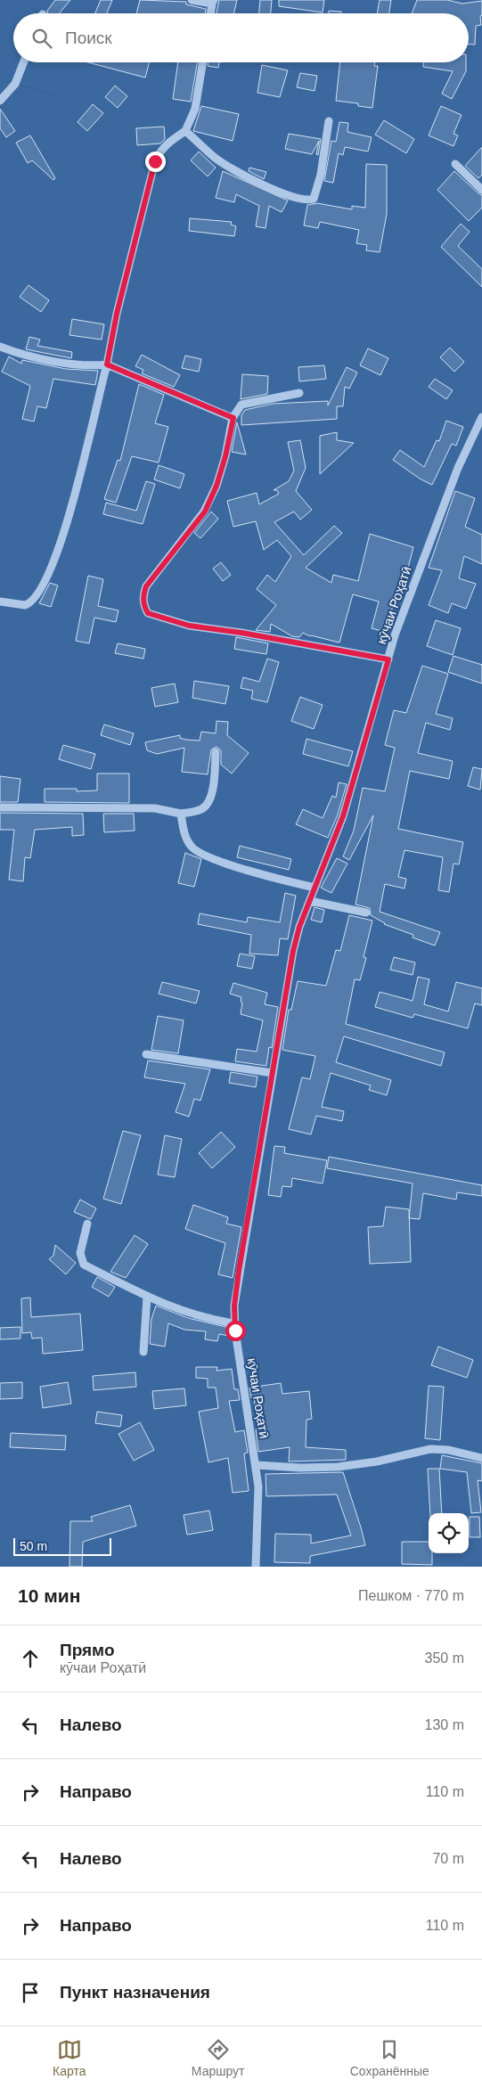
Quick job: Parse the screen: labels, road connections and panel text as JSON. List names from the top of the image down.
{
  "streets": {
    "street": ["кӯчаи Роҳатӣ"]
  },
  "scale_bar": "50 m",
  "page": {
    "search": "Поиск",
    "scale": "50 m",
    "heading": ["10 мин", "Пешком · 770 m"],
    "list": [
      ["Прямо", "кӯчаи Роҳатӣ", "350 m"],
      ["Налево", "130 m"],
      ["Направо", "110 m"],
      ["Налево", "70 m"],
      ["Направо", "110 m"],
      "Пункт назначения"
    ],
    "nav": ["Карта", "Маршрут", "Сохранённые"]
  }
}
